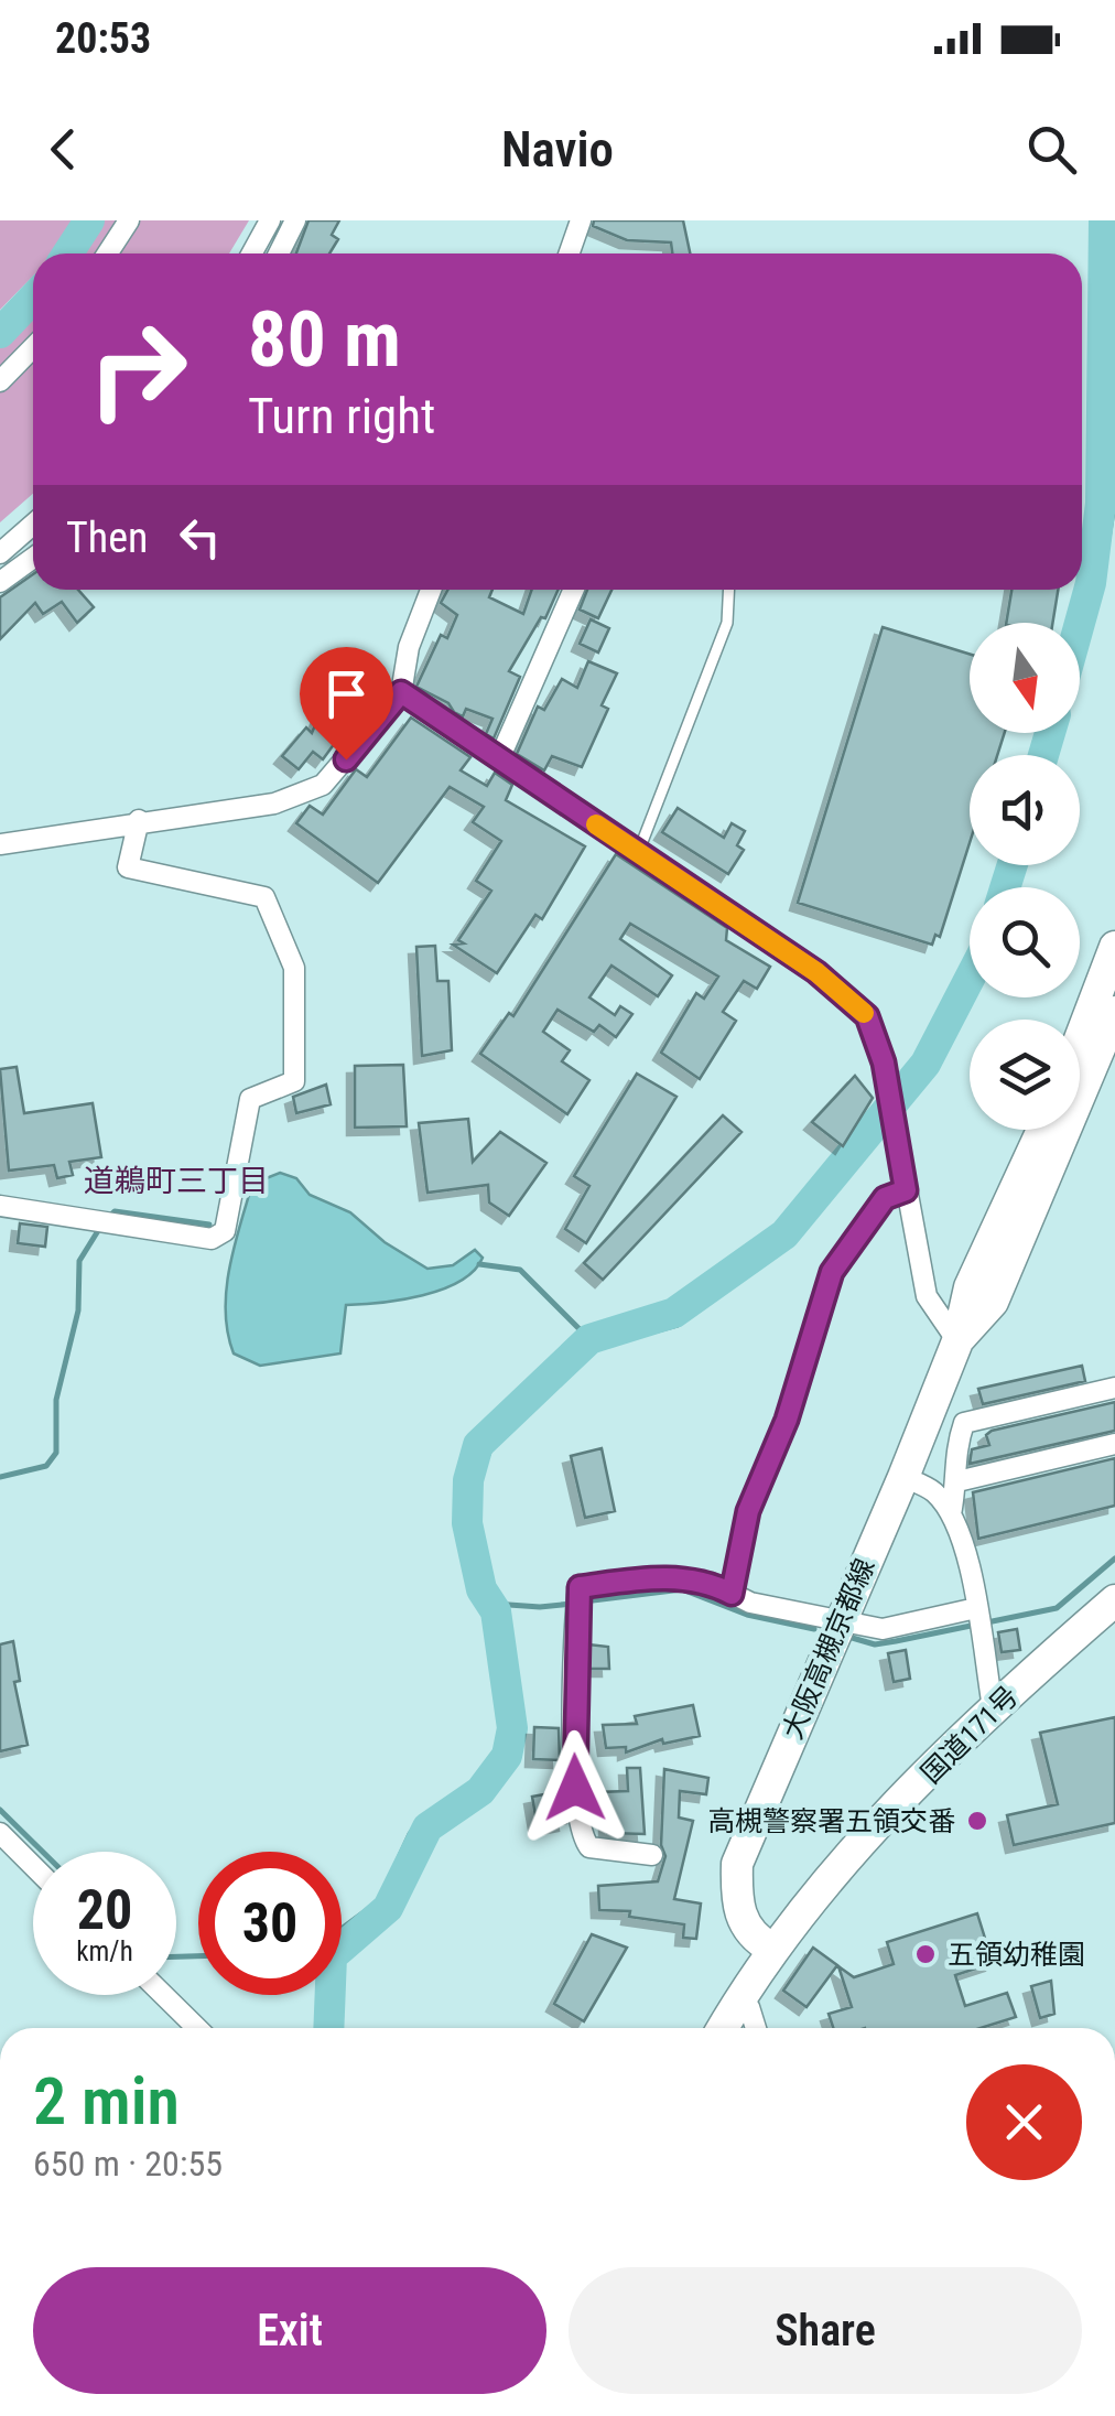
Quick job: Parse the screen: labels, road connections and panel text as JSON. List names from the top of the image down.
{
  "streets": {
    "main road": ["大阪高槻京都線", "国道171号"]
  },
  "crossings": [
    ["大阪高槻京都線", "国道171号"]
  ],
  "districts": ["道鵜町三丁目"],
  "places": ["高槻警察署五領交番", "五領幼稚園"],
  "north": "bottom",
  "page": {
    "status": "20:53",
    "header": "Navio",
    "turn": ["80 m", "Turn right"],
    "then": "Then",
    "speed": "20 km/h",
    "limit": "30",
    "heading": ["2 min", "650 m · 20:55"],
    "buttons": ["Exit", "Share"]
  }
}
